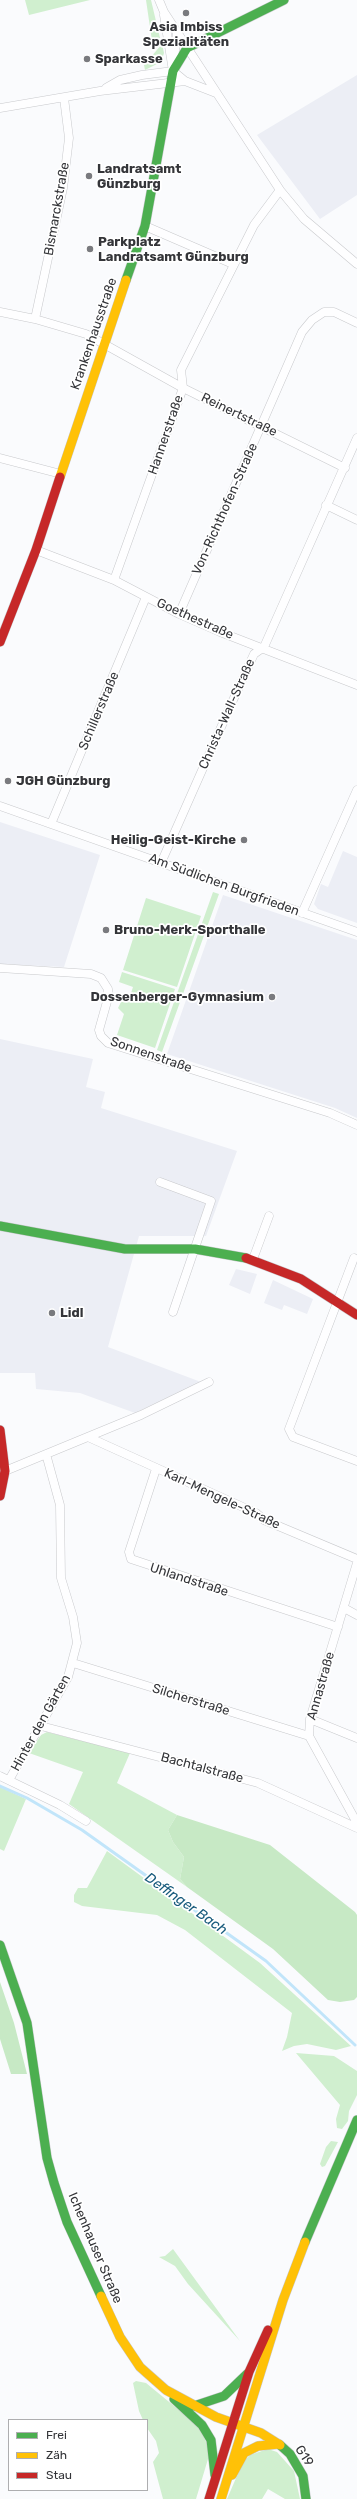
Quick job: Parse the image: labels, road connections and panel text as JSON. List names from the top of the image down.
{
  "streets": {
    "street": [
      "Bismarckstraße",
      "Krankenhausstraße",
      "Reinertstraße",
      "Hannerstraße",
      "Von-Richthofen-Straße",
      "Goethestraße",
      "Schillerstraße",
      "Christa-Wall-Straße",
      "Am Südlichen Burgfrieden",
      "Sonnenstraße",
      "Karl-Mengele-Straße",
      "Uhlandstraße",
      "Annastraße",
      "Silcherstraße",
      "Hinter den Gärten",
      "Bachtalstraße",
      "Ichenhauser Straße",
      "G19"
    ]
  },
  "crossings": [
    ["Bismarckstraße", "Reinertstraße"],
    ["Krankenhausstraße", "Reinertstraße"],
    ["Krankenhausstraße", "Goethestraße"],
    ["Reinertstraße", "Hannerstraße"],
    ["Reinertstraße", "Von-Richthofen-Straße"],
    ["Reinertstraße", "Christa-Wall-Straße"],
    ["Hannerstraße", "Goethestraße"],
    ["Von-Richthofen-Straße", "Goethestraße"],
    ["Goethestraße", "Schillerstraße"],
    ["Goethestraße", "Christa-Wall-Straße"],
    ["Schillerstraße", "Am Südlichen Burgfrieden"],
    ["Christa-Wall-Straße", "Am Südlichen Burgfrieden"],
    ["Karl-Mengele-Straße", "Uhlandstraße"],
    ["Uhlandstraße", "Annastraße"],
    ["Annastraße", "Silcherstraße"],
    ["Silcherstraße", "Hinter den Gärten"],
    ["Hinter den Gärten", "Bachtalstraße"],
    ["Ichenhauser Straße", "G19"]
  ],
  "water": ["Deffinger Bach"],
  "places": [
    "Asia Imbiss Spezialitäten",
    "Sparkasse",
    "Landratsamt Günzburg",
    "Parkplatz Landratsamt Günzburg",
    "JGH Günzburg",
    "Heilig-Geist-Kirche",
    "Bruno-Merk-Sporthalle",
    "Dossenberger-Gymnasium",
    "Lidl"
  ],
  "legend": ["Frei", "Zäh", "Stau"]
}
